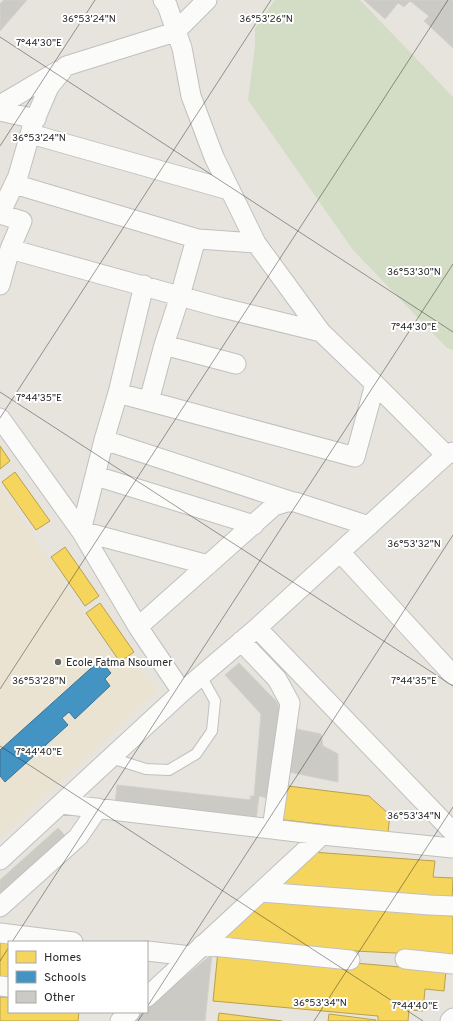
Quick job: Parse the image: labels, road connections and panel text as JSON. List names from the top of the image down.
{
  "places": ["Ecole Fatma Nsoumer"],
  "legend": ["Homes", "Schools", "Other"],
  "coordinates": [
    "36°53'24\"N",
    "36°53'26\"N",
    "7°44'30\"E",
    "36°53'30\"N",
    "7°44'35\"E",
    "36°53'32\"N",
    "36°53'28\"N",
    "7°44'40\"E",
    "36°53'34\"N"
  ]
}
